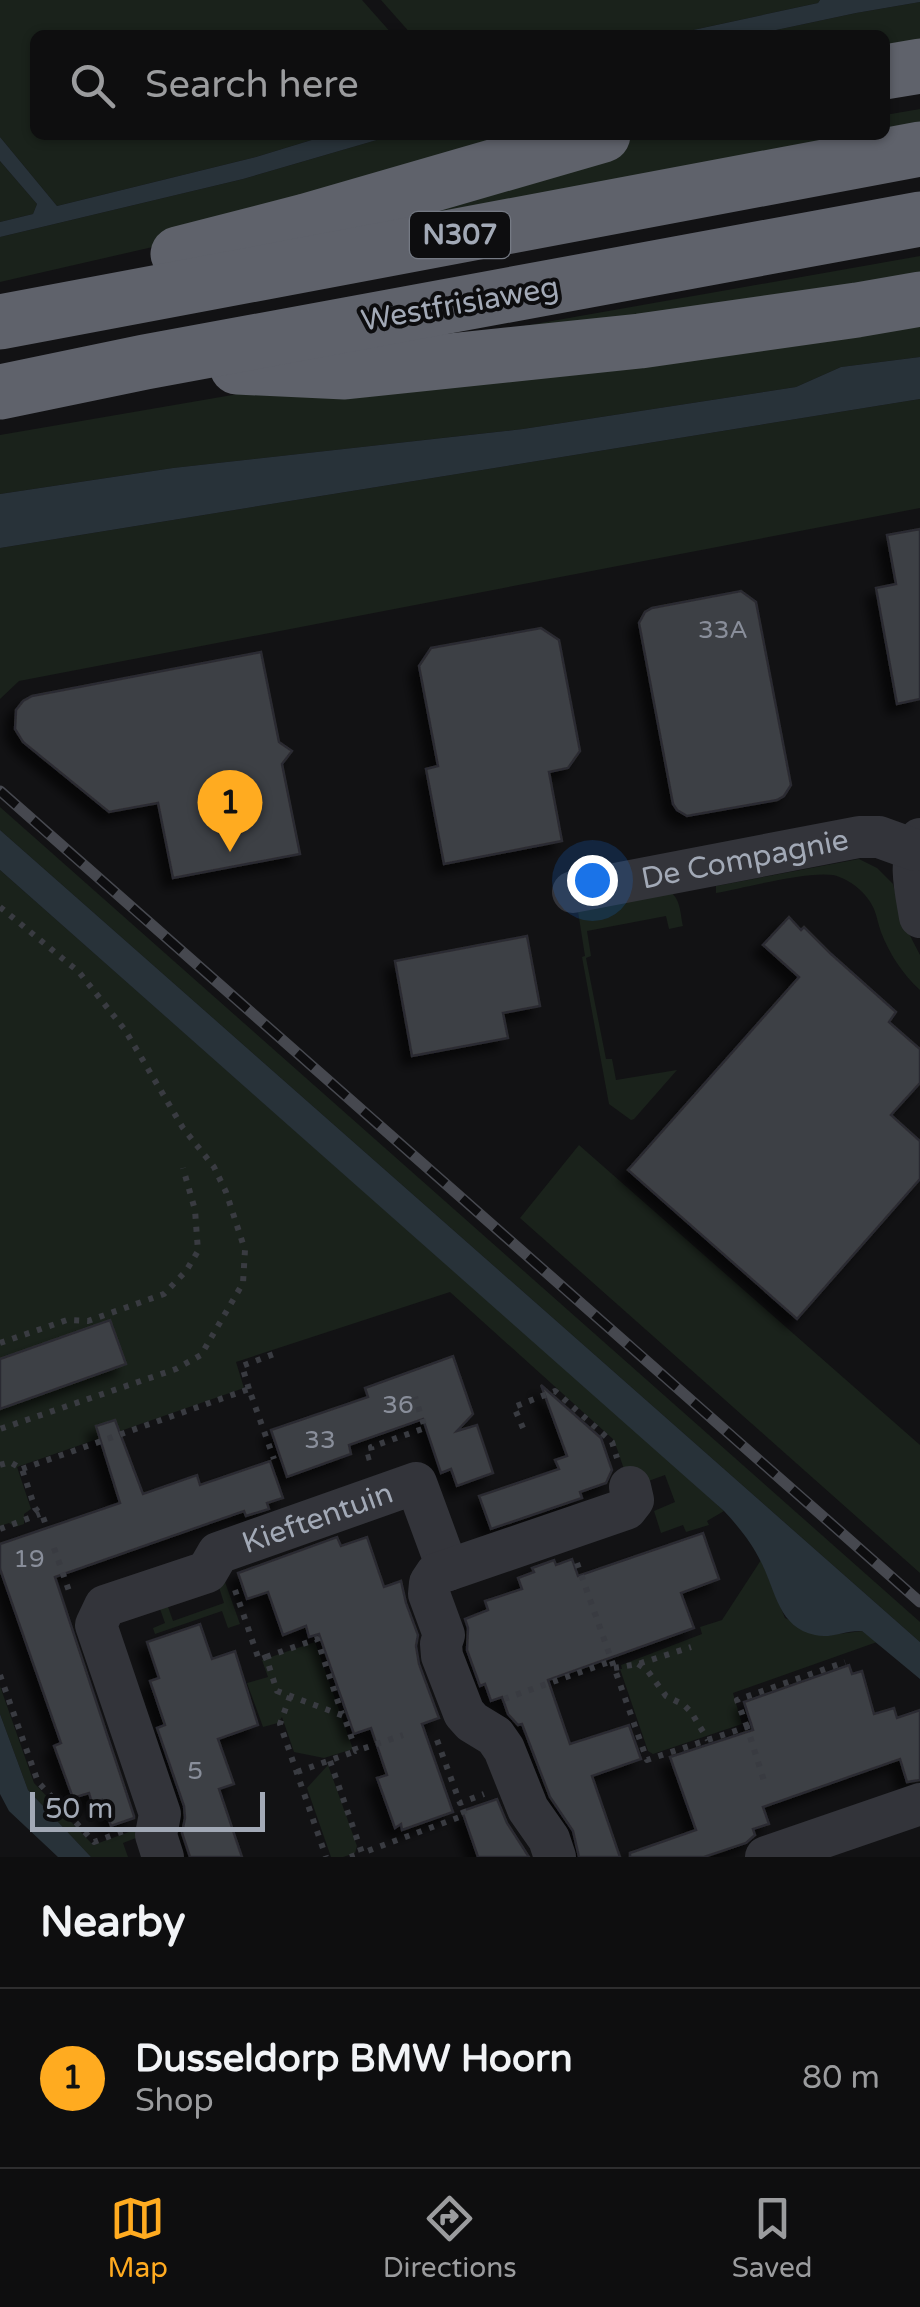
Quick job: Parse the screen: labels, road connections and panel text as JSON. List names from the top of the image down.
{
  "streets": {
    "highway": ["N307", "Westfrisiaweg"],
    "street": ["De Compagnie", "Kieftentuin"]
  },
  "crossings": [
    ["N307", "Westfrisiaweg"]
  ],
  "house_numbers": [
    "33A",
    "36",
    "33",
    "19",
    "5"
  ],
  "scale_bar": "50 m",
  "page": {
    "search": "Search here",
    "pins": "1",
    "scale": "50 m",
    "heading": "Nearby",
    "list": [
      {
        "mark": "1",
        "name": "Dusseldorp BMW Hoorn",
        "note": "Shop",
        "value": "80 m"
      }
    ],
    "nav": ["Map", "Directions", "Saved"]
  }
}
